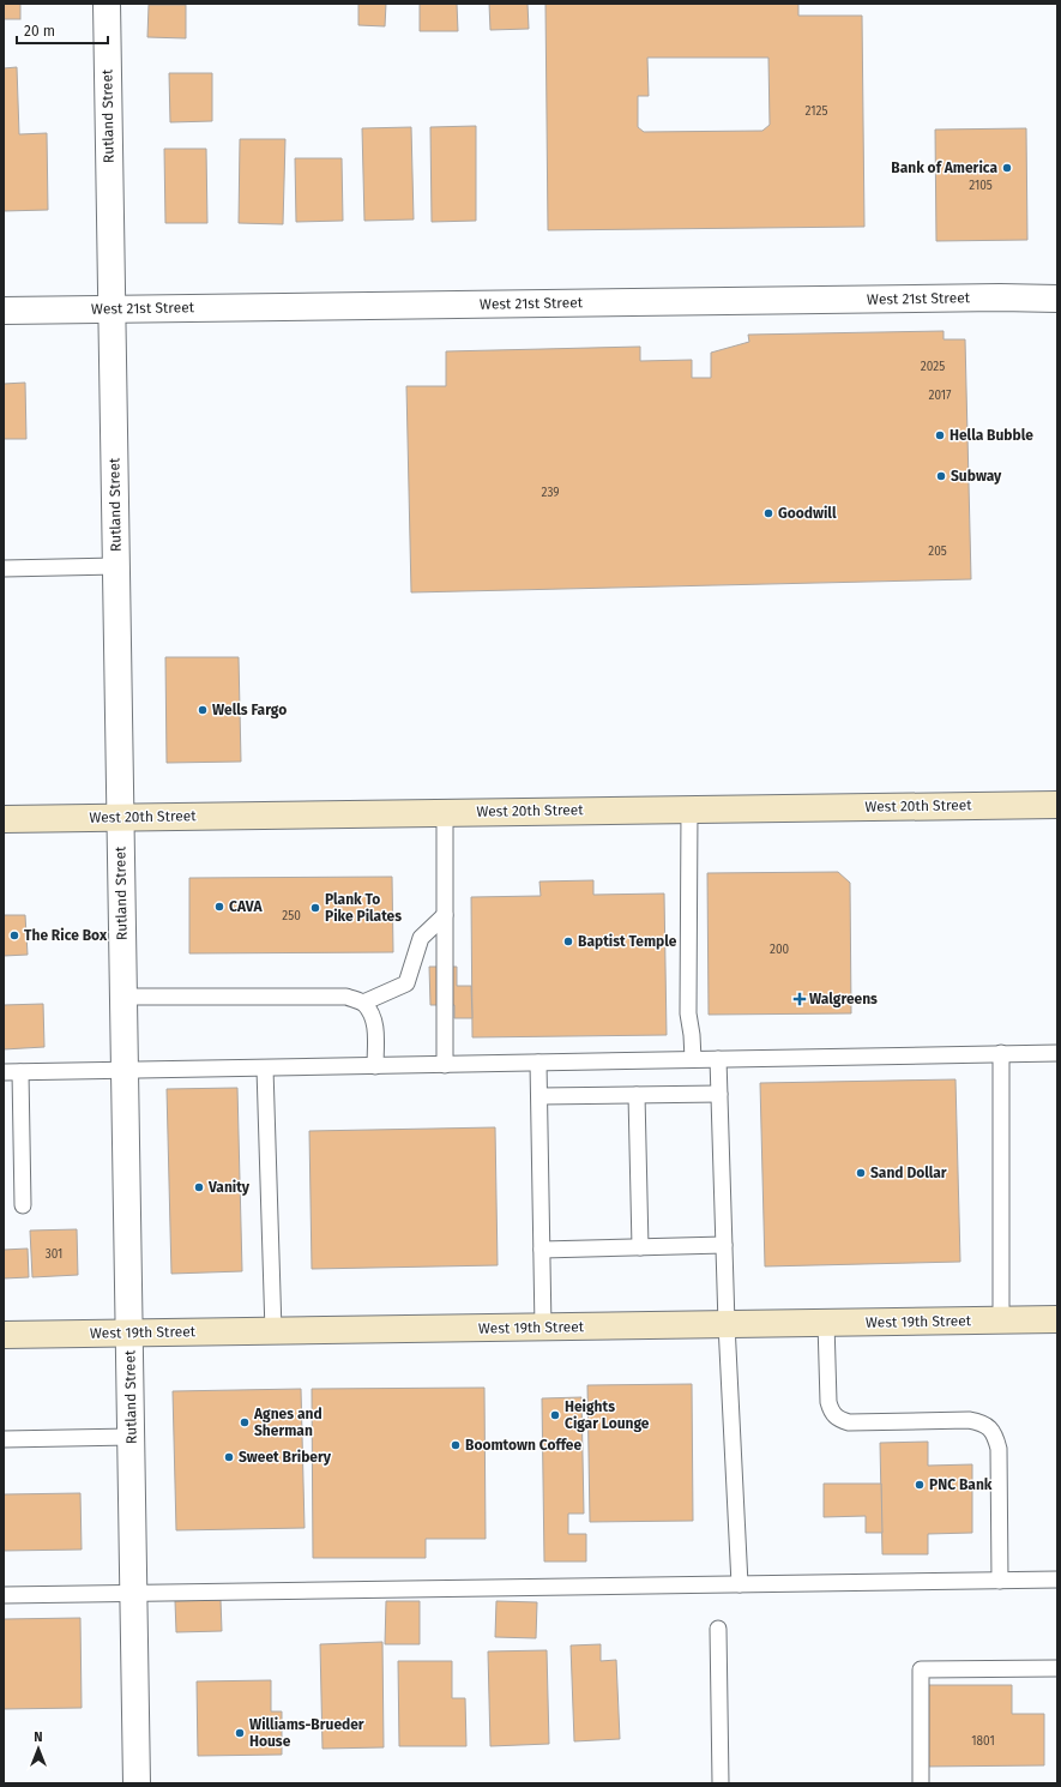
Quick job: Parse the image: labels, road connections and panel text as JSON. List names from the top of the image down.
{
  "streets": {
    "street": [
      "Rutland Street",
      "West 21st Street",
      "West 20th Street",
      "West 19th Street"
    ]
  },
  "crossings": [
    ["Rutland Street", "West 21st Street"],
    ["Rutland Street", "West 20th Street"],
    ["Rutland Street", "West 19th Street"]
  ],
  "places": {
    "other": [
      "Bank of America",
      "Hella Bubble",
      "Subway",
      "Goodwill",
      "Wells Fargo",
      "CAVA",
      "Plank To Pike Pilates",
      "The Rice Box",
      "Baptist Temple",
      "Sand Dollar",
      "Vanity",
      "Heights Cigar Lounge",
      "Agnes and Sherman",
      "Boomtown Coffee",
      "Sweet Bribery",
      "PNC Bank",
      "Williams-Brueder House"
    ],
    "health": ["Walgreens"]
  },
  "house_numbers": [
    "2125",
    "2105",
    "2025",
    "2017",
    "239",
    "205",
    "250",
    "200",
    "301",
    "1801"
  ],
  "scale_bar": "20 m",
  "north": "top"
}
